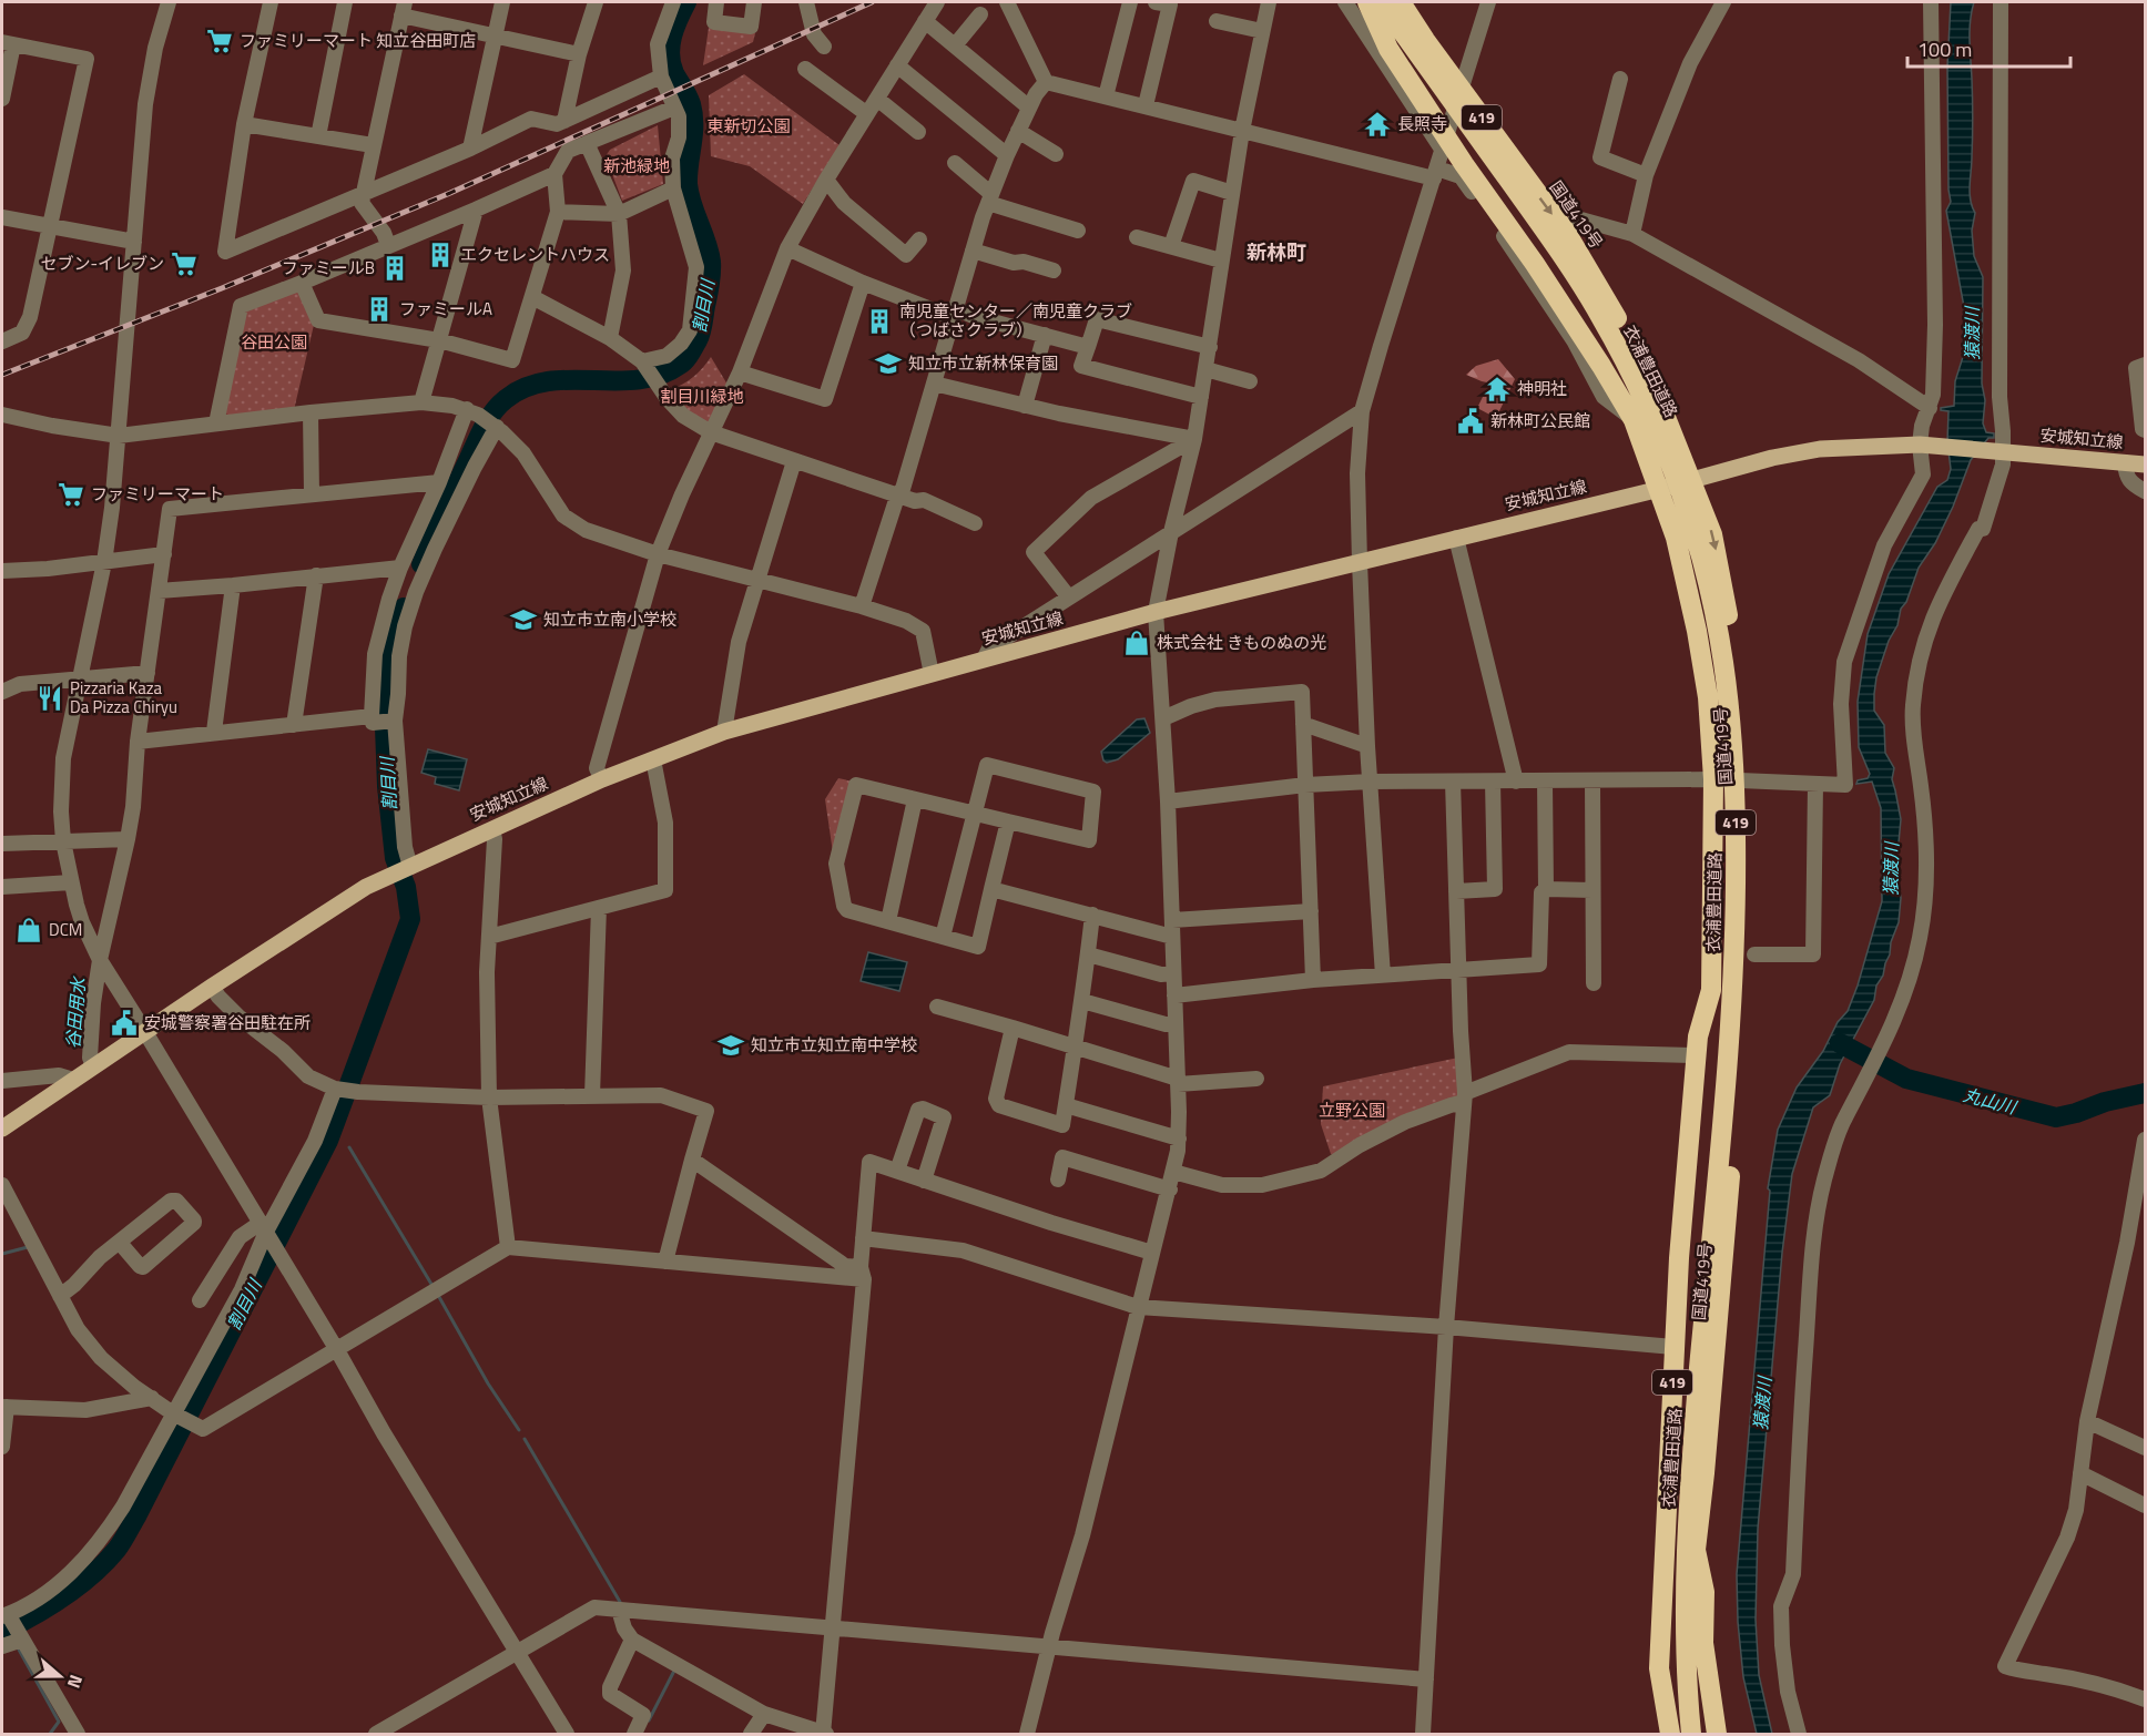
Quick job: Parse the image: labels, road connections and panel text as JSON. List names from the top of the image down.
{
  "streets": {
    "highway": ["419", "国道419号", "衣浦豊田道路"],
    "main road": ["安城知立線"]
  },
  "crossings": [
    ["419", "国道419号"],
    ["国道419号", "衣浦豊田道路"],
    ["国道419号", "安城知立線"]
  ],
  "districts": ["新林町"],
  "water": [
    "割目川",
    "猿渡川",
    "谷田用水",
    "丸山川"
  ],
  "parks": [
    "東新切公園",
    "新池緑地",
    "谷田公園",
    "割目川緑地",
    "立野公園"
  ],
  "places": {
    "supermarket": ["ファミリーマート 知立谷田町店", "セブン-イレブン", "ファミリーマート"],
    "temple": ["長照寺", "神明社"],
    "building": [
      "エクセレントハウス",
      "ファミールB",
      "ファミールA",
      "南児童センター／南児童クラブ （つばさクラブ）"
    ],
    "school or university": ["知立市立新林保育園", "知立市立南小学校", "知立市立知立南中学校"],
    "public building": ["新林町公民館", "安城警察署谷田駐在所"],
    "shop": ["株式会社 きものぬの光", "DCM"],
    "restaurant": ["Pizzaria Kaza Da Pizza Chiryu"]
  },
  "scale_bar": "100 m",
  "north": "right"
}
